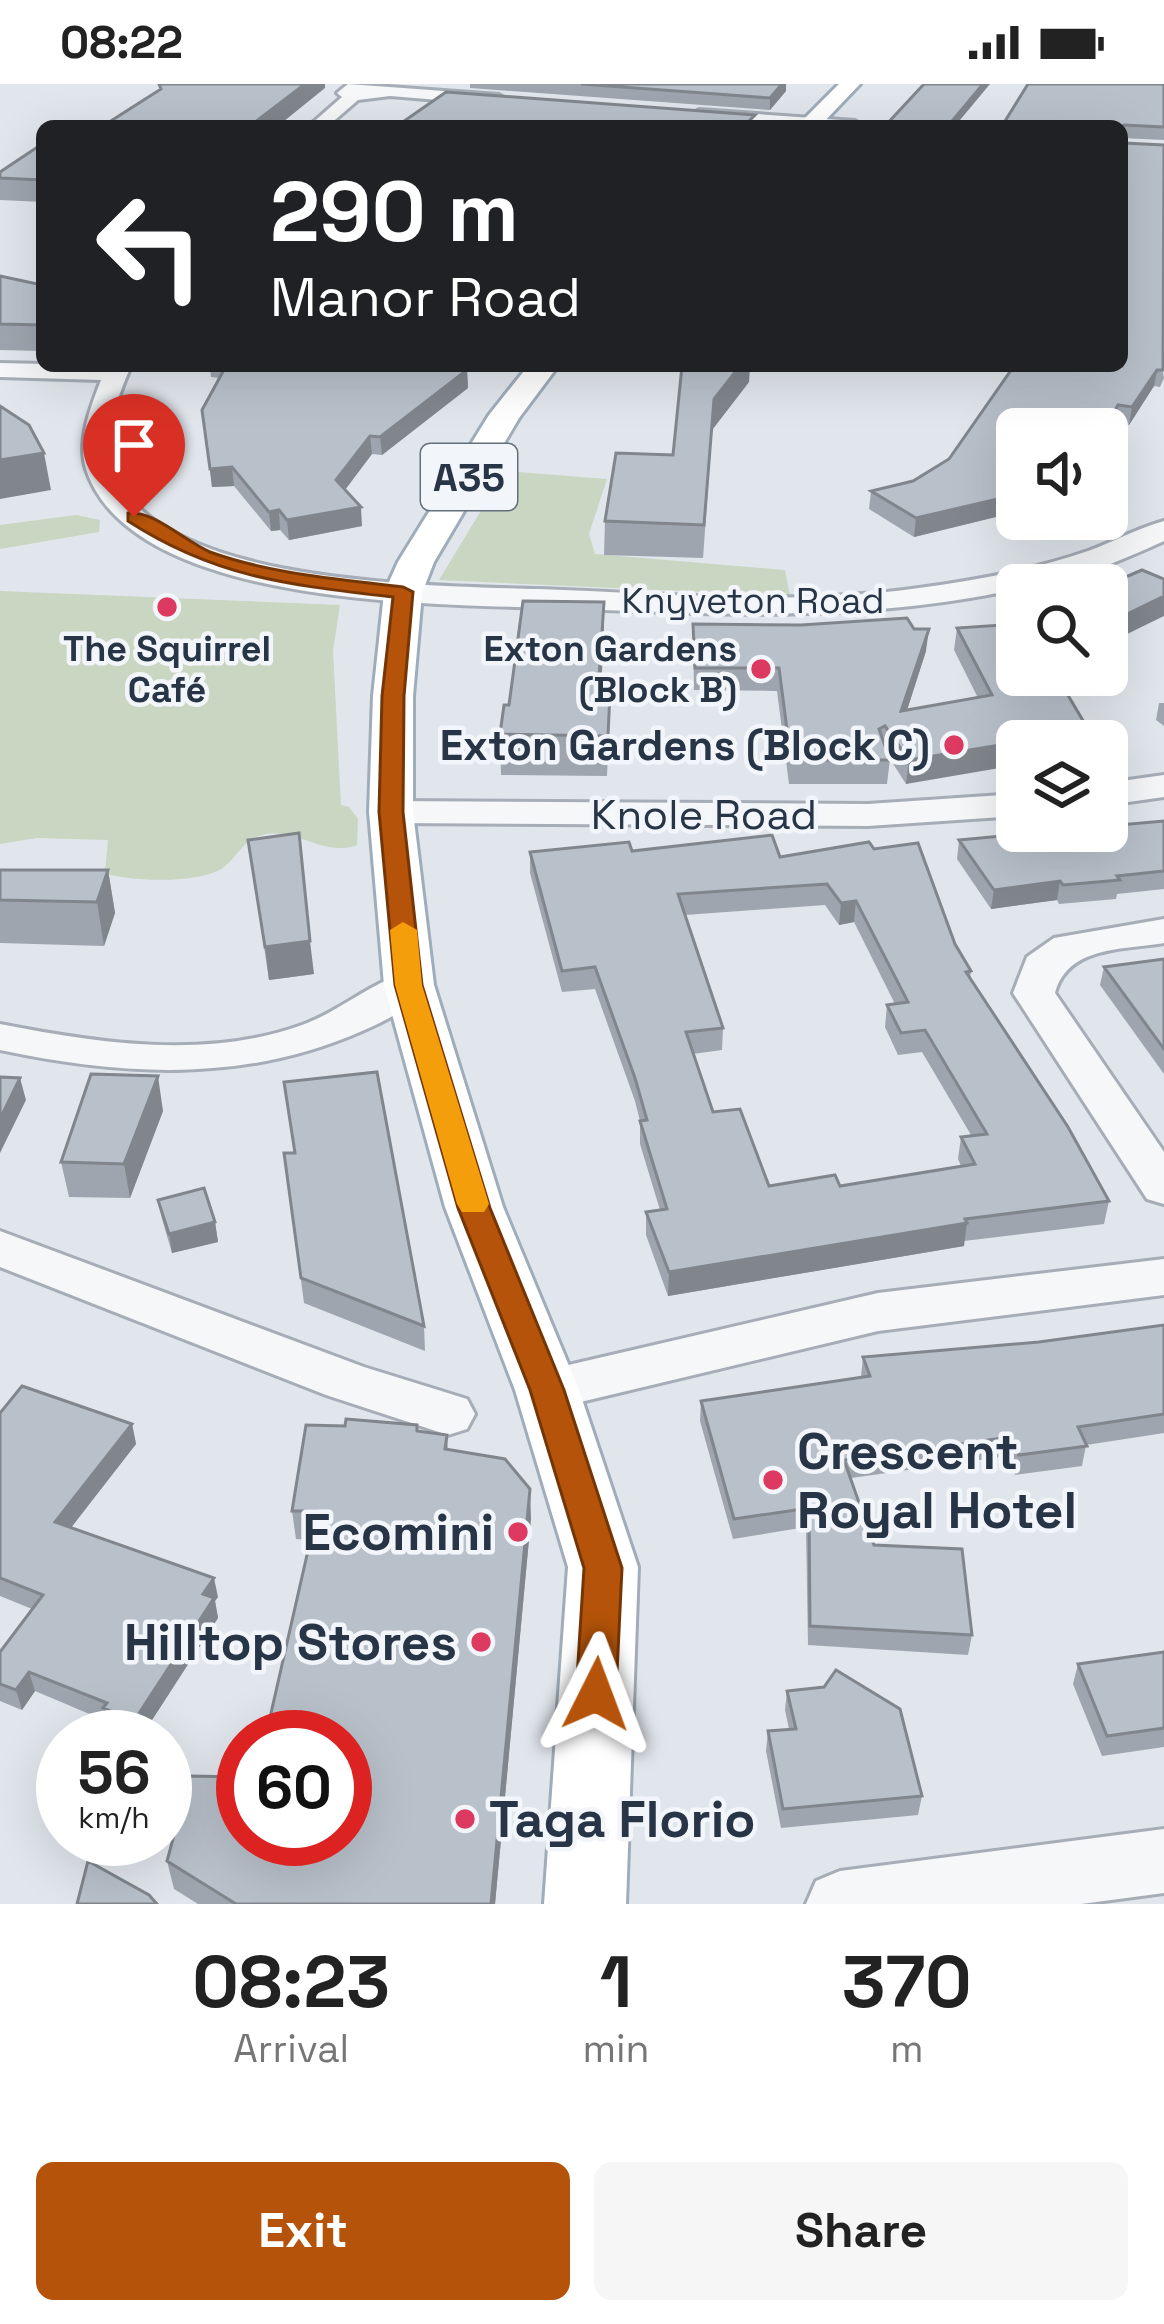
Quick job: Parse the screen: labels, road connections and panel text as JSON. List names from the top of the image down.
{
  "streets": {
    "main road": ["A35"],
    "street": ["Knyveton Road", "Knole Road"]
  },
  "crossings": [
    ["A35", "Knyveton Road"],
    ["A35", "Knole Road"]
  ],
  "places": [
    "The Squirrel Café",
    "Exton Gardens (Block B)",
    "Exton Gardens (Block C)",
    "Crescent Royal Hotel",
    "Ecomini",
    "Hilltop Stores",
    "Taga Florio"
  ],
  "page": {
    "status": "08:22",
    "turn": ["290 m", "Manor Road"],
    "speed": "56 km/h",
    "limit": "60",
    "eta": [
      "08:23",
      "Arrival",
      "1",
      "min",
      "370",
      "m"
    ],
    "buttons": ["Exit", "Share"]
  }
}
